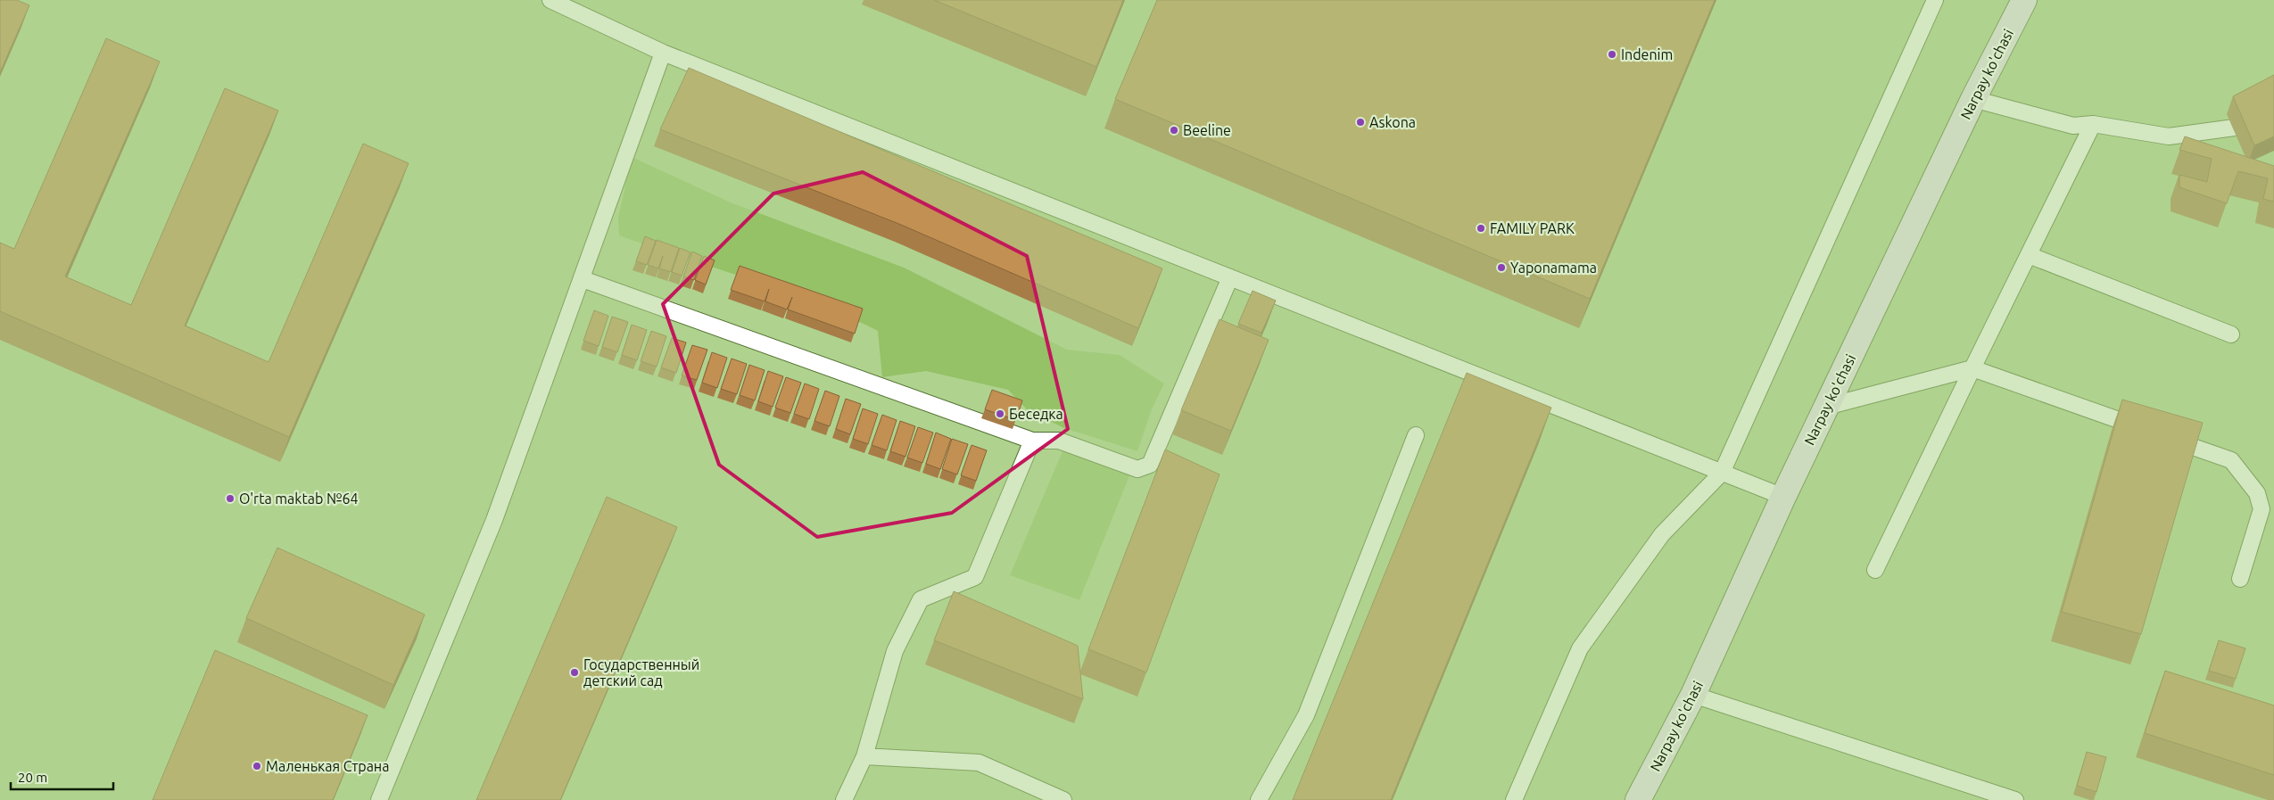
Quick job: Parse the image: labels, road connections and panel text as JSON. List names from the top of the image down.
{
  "streets": {
    "main road": ["Narpay ko'chasi"]
  },
  "places": [
    "Indenim",
    "Askona",
    "Beeline",
    "FAMILY PARK",
    "Yaponamama",
    "Беседка",
    "O'rta maktab №64",
    "Государственный детский сад",
    "Маленькая Страна"
  ],
  "scale_bar": "20 m"
}
